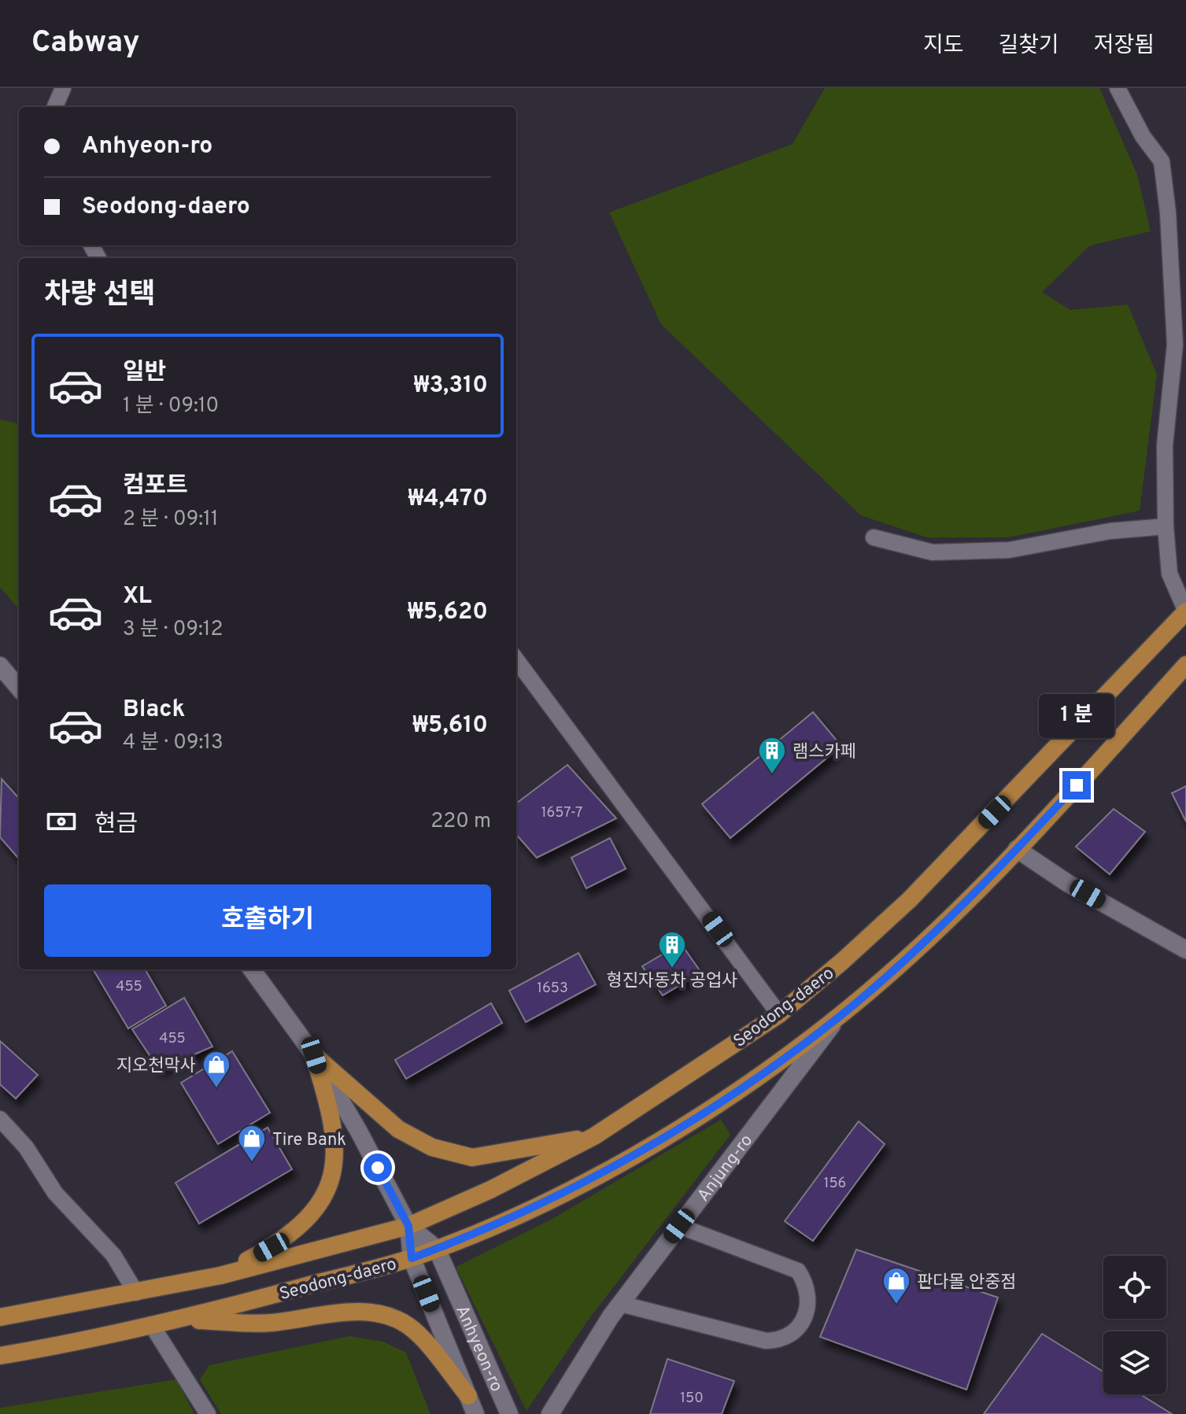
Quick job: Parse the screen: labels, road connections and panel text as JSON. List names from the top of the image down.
{
  "streets": {
    "main road": ["Seodong-daero", "Anjung-ro", "Anhyeon-ro"]
  },
  "crossings": [
    ["Seodong-daero", "Anjung-ro"],
    ["Seodong-daero", "Anhyeon-ro"]
  ],
  "places": {
    "building": ["램스카페", "형진자동차 공업사"],
    "shop": ["지오천막사", "Tire Bank", "판다몰 안중점"]
  },
  "house_numbers": [
    "1657-7",
    "455",
    "1653",
    "455",
    "156",
    "150"
  ],
  "page": {
    "header": "Cabway",
    "nav": ["지도", "길찾기", "저장됨"],
    "banner": ["Anhyeon-ro", "Seodong-daero"],
    "heading": "차량 선택",
    "list": [
      {
        "name": "일반",
        "note": "1 분 · 09:10",
        "value": "₩3,310"
      },
      {
        "name": "컴포트",
        "note": "2 분 · 09:11",
        "value": "₩4,470"
      },
      {
        "name": "XL",
        "note": "3 분 · 09:12",
        "value": "₩5,620"
      },
      {
        "name": "Black",
        "note": "4 분 · 09:13",
        "value": "₩5,610"
      }
    ],
    "bubble": "1 분",
    "pay": ["현금", "220 m"],
    "buttons": "호출하기"
  }
}
